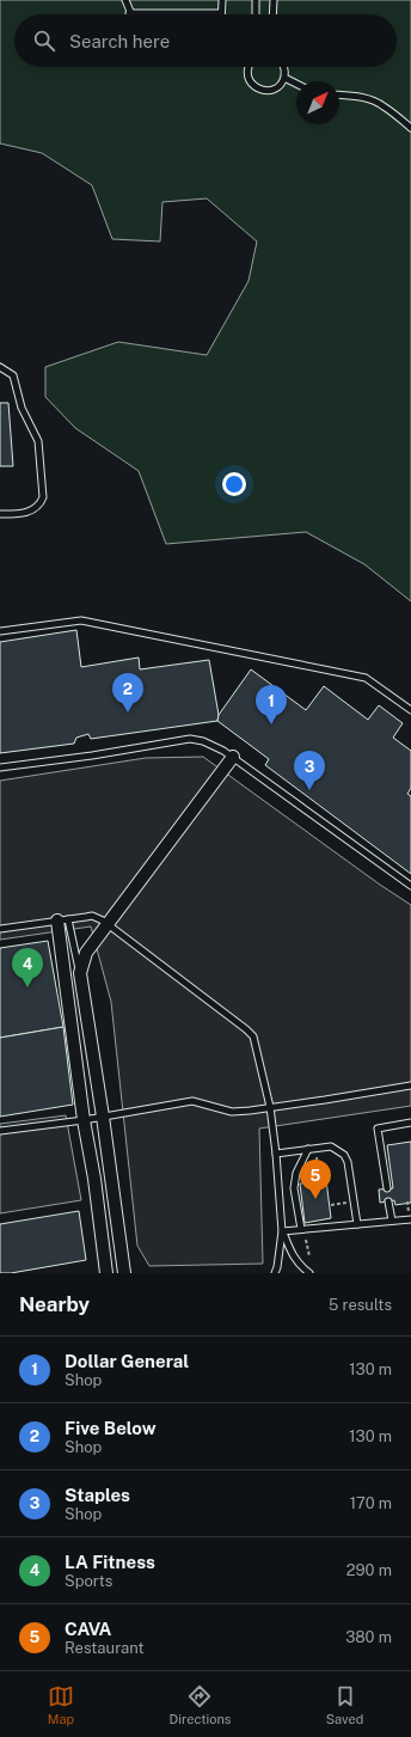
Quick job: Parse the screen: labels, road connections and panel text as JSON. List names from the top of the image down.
{
  "north": "top right",
  "page": {
    "search": "Search here",
    "pins": [
      "2",
      "1",
      "3",
      "4",
      "5"
    ],
    "heading": ["Nearby", "5 results"],
    "list": [
      {
        "mark": "1",
        "name": "Dollar General",
        "note": "Shop",
        "value": "130 m"
      },
      {
        "mark": "2",
        "name": "Five Below",
        "note": "Shop",
        "value": "130 m"
      },
      {
        "mark": "3",
        "name": "Staples",
        "note": "Shop",
        "value": "170 m"
      },
      {
        "mark": "4",
        "name": "LA Fitness",
        "note": "Sports",
        "value": "290 m"
      },
      {
        "mark": "5",
        "name": "CAVA",
        "note": "Restaurant",
        "value": "380 m"
      }
    ],
    "nav": ["Map", "Directions", "Saved"]
  }
}
